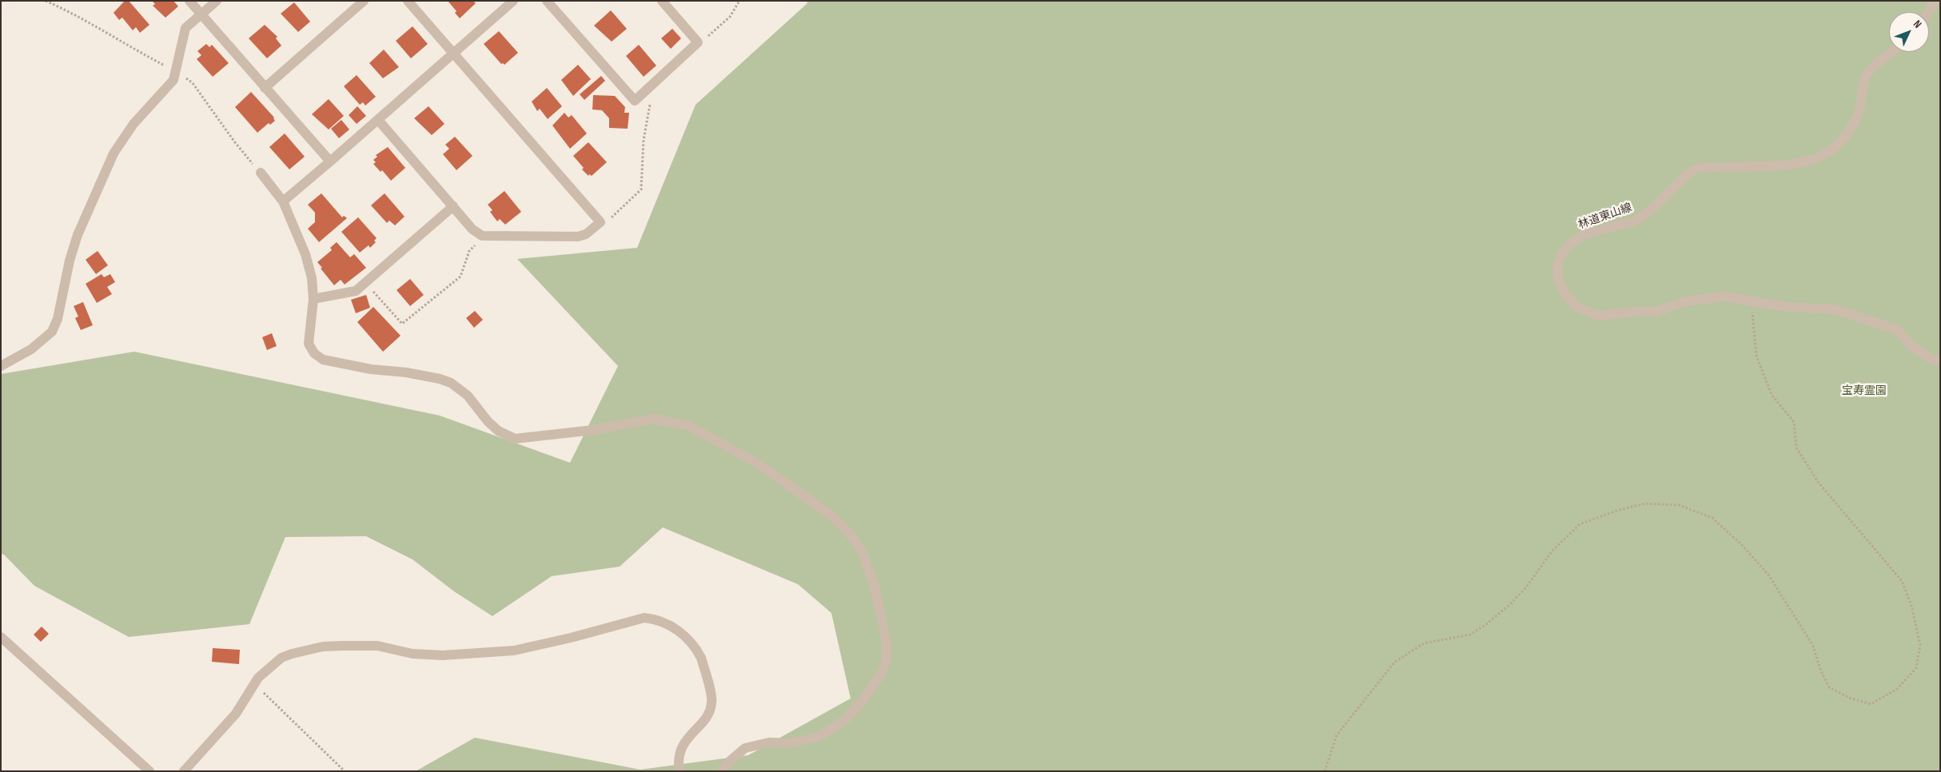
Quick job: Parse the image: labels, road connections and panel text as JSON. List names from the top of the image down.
{
  "streets": {
    "street": ["林道東山線"]
  },
  "parks": ["宝寿霊園"],
  "north": "top right"
}
